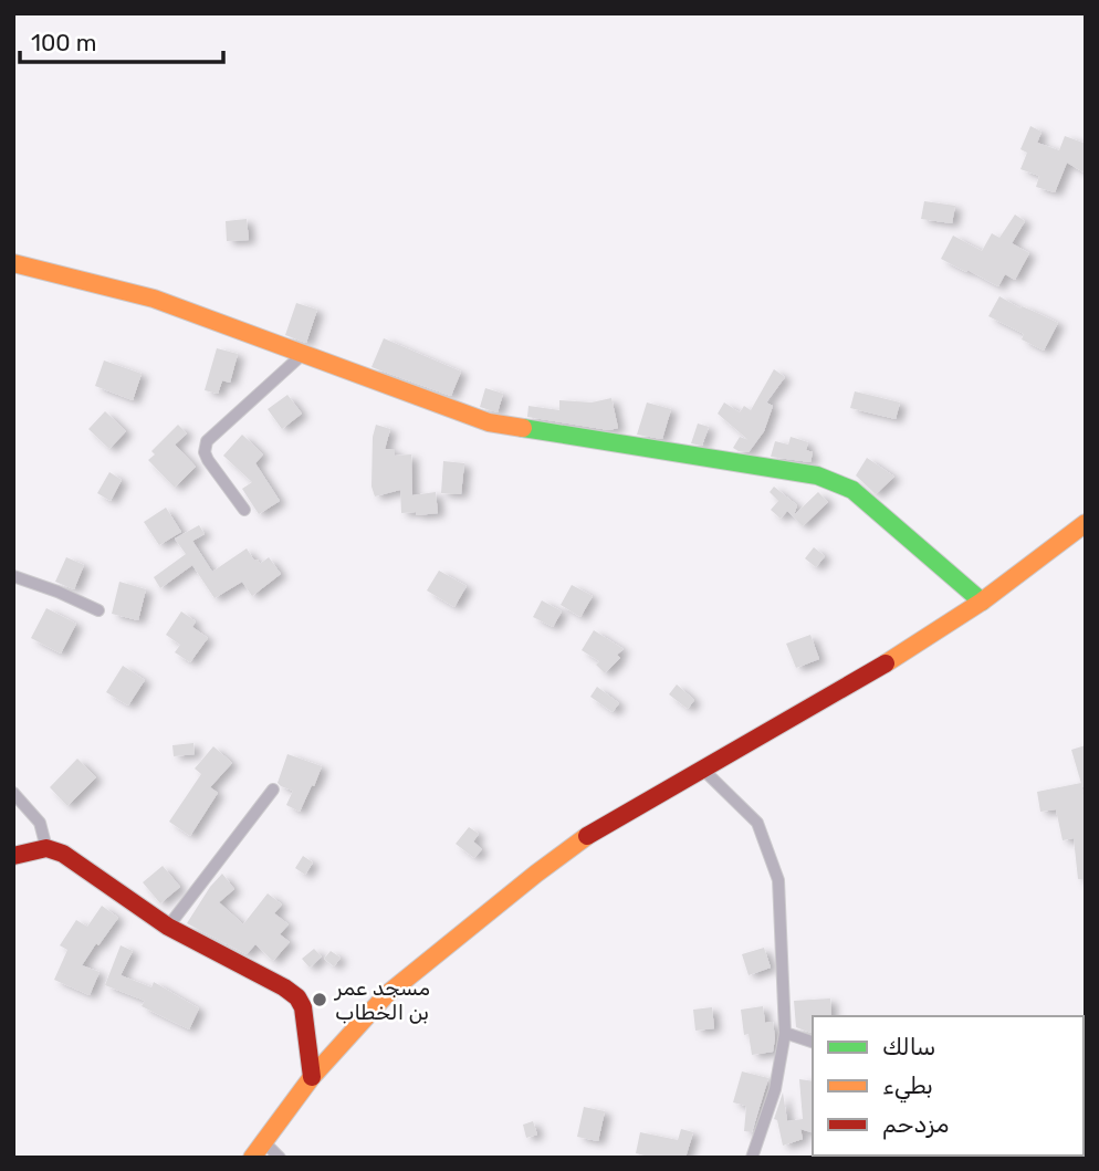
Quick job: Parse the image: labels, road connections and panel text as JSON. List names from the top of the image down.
{
  "places": ["مسجد عمر بن الخطاب"],
  "legend": ["سالك", "بطيء", "مزدحم"],
  "scale_bar": "100 m"
}
